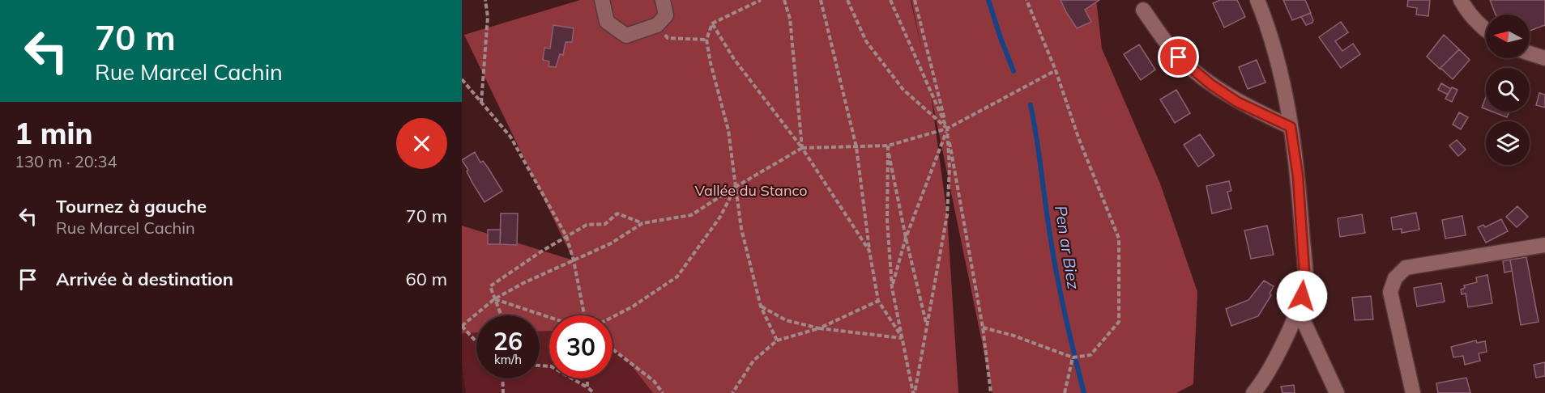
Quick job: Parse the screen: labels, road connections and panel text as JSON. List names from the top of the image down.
{
  "water": ["Pen ar Biez"],
  "parks": ["Vallée du Stanco"],
  "north": "left",
  "page": {
    "turn": ["70 m", "Rue Marcel Cachin"],
    "heading": ["1 min", "130 m · 20:34"],
    "list": [
      {
        "name": "Tournez à gauche",
        "note": "Rue Marcel Cachin",
        "value": "70 m"
      },
      {
        "name": "Arrivée à destination",
        "value": "60 m"
      }
    ],
    "speed": "26 km/h",
    "limit": "30"
  }
}
